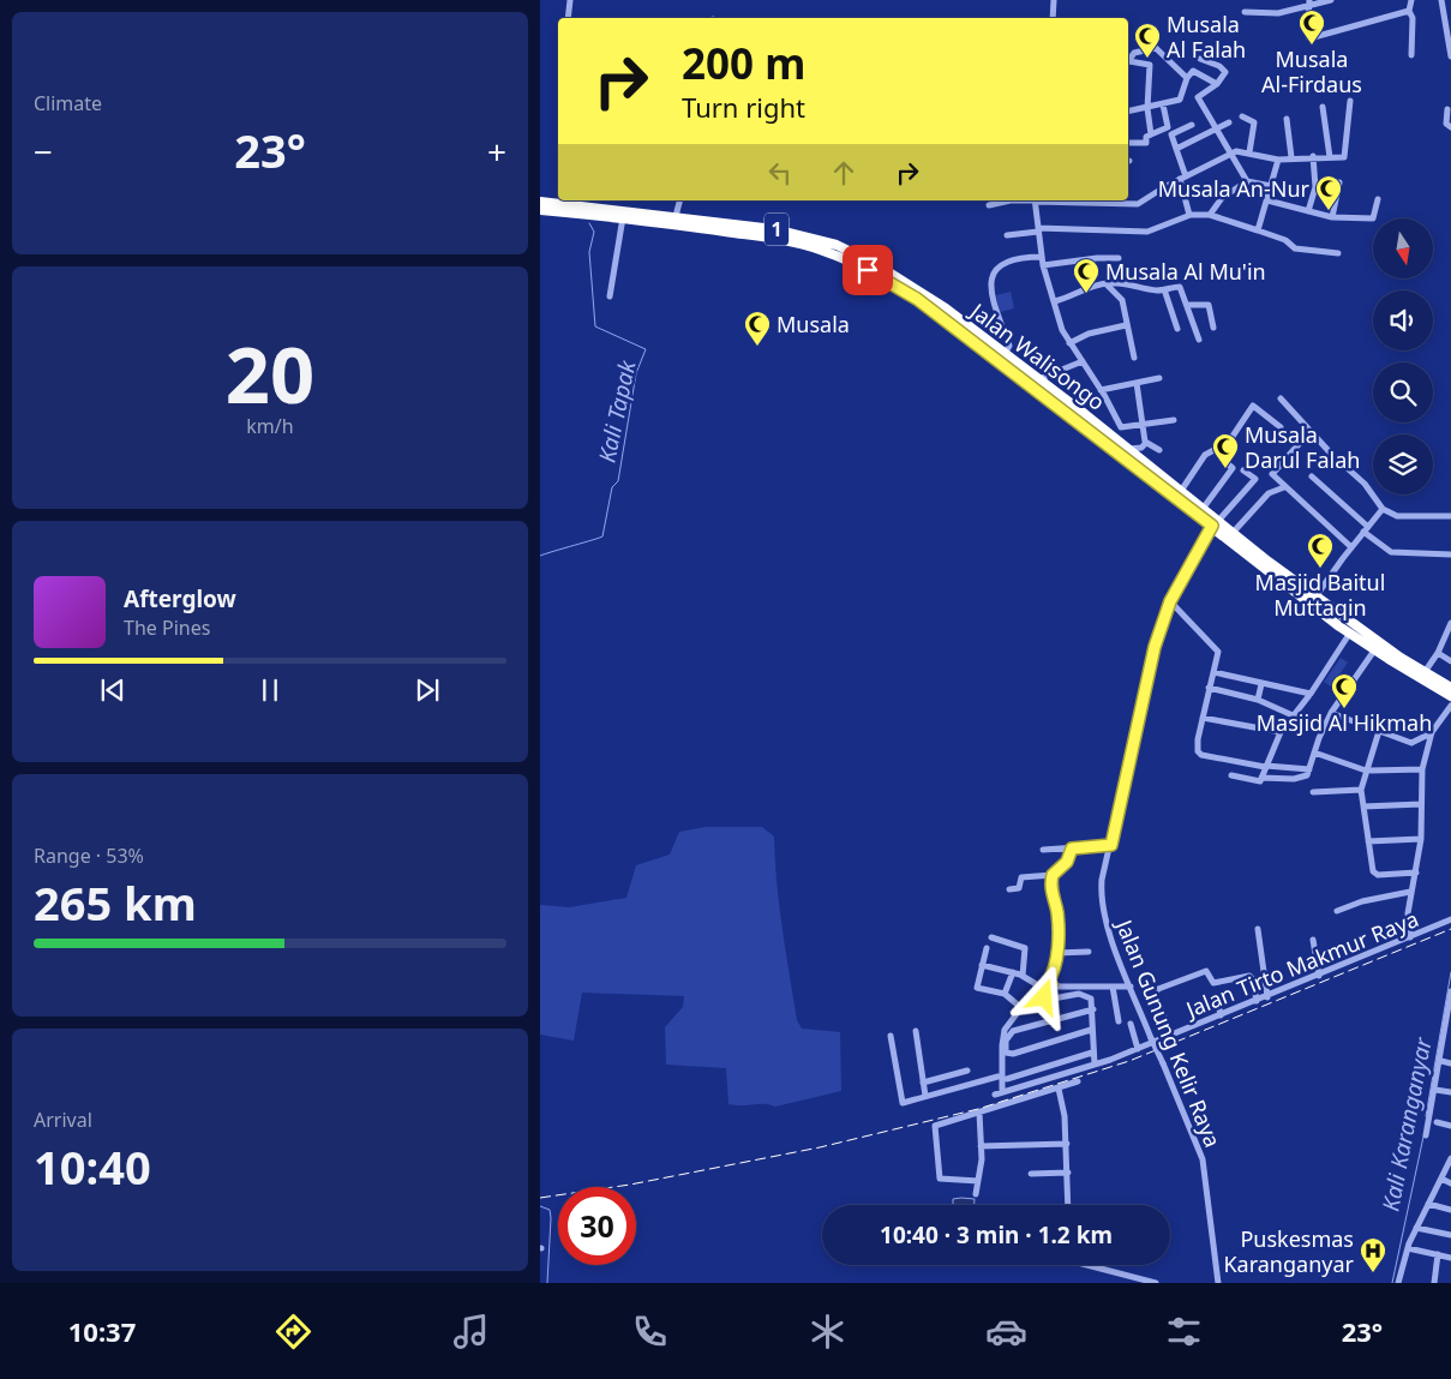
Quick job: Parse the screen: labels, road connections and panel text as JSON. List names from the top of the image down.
{
  "streets": {
    "highway": ["1", "Jalan Walisongo"],
    "street": ["Jalan Tirto Makmur Raya", "Jalan Gunung Kelir Raya"]
  },
  "crossings": [
    ["Jalan Walisongo", "Jalan Gunung Kelir Raya"]
  ],
  "water": ["Kali Tapak", "Kali Karanganyar"],
  "places": {
    "mosque": [
      "Musala Al-Firdaus",
      "Musala Al Falah",
      "Musala An-Nur",
      "Musala Al Mu'in",
      "Musala",
      "Musala Darul Falah",
      "Masjid Baitul Muttaqin",
      "Masjid Al Hikmah"
    ],
    "hospital": ["Puskesmas Karanganyar"]
  },
  "north": "bottom",
  "page": {
    "tile": [
      "Climate",
      ["20", "km/h"],
      ["Range · 53%", "265 km"],
      ["Arrival", "10:40"]
    ],
    "turn": ["200 m", "Turn right"],
    "heat": ["−", "23°", "+"],
    "song": ["Afterglow", "The Pines"],
    "limit": "30",
    "trip": "10:40 · 3 min · 1.2 km",
    "tabs": ["10:37", "23°"]
  }
}
